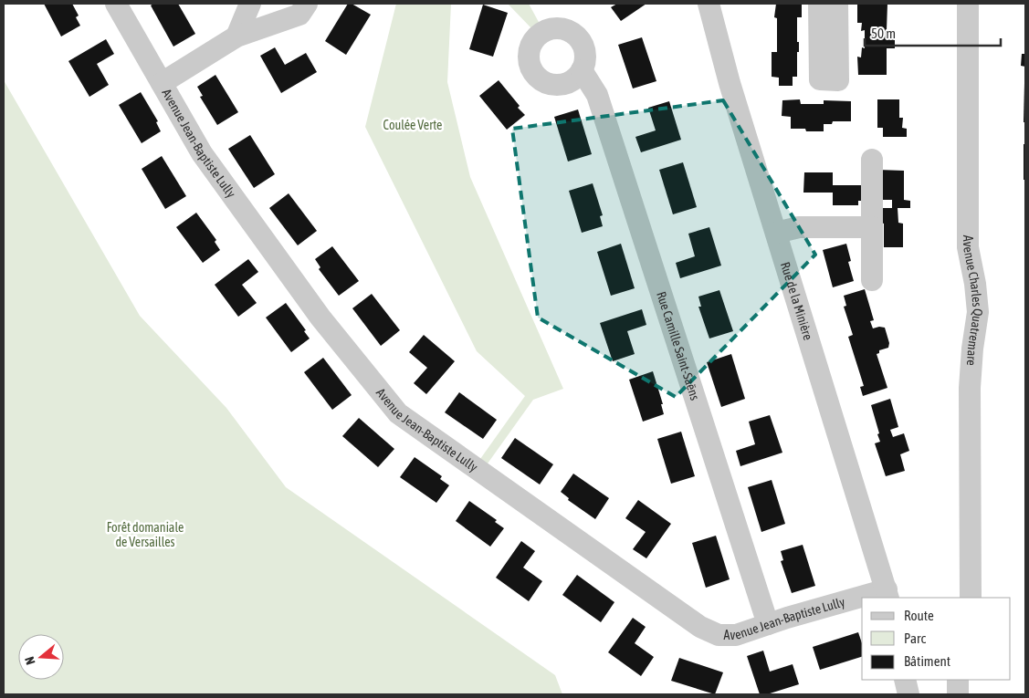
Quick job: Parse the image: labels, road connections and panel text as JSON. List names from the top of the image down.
{
  "streets": {
    "street": [
      "Avenue Jean-Baptiste Lully",
      "Rue de la Minière",
      "Avenue Charles Quatremare",
      "Rue Camille Saint-Saëns"
    ]
  },
  "crossings": [
    ["Avenue Jean-Baptiste Lully", "Rue de la Minière"],
    ["Avenue Jean-Baptiste Lully", "Rue Camille Saint-Saëns"]
  ],
  "parks": ["Coulée Verte", "Forêt domaniale de Versailles"],
  "legend": ["Route", "Parc", "Bâtiment"],
  "scale_bar": "50 m",
  "north": "left"
}
